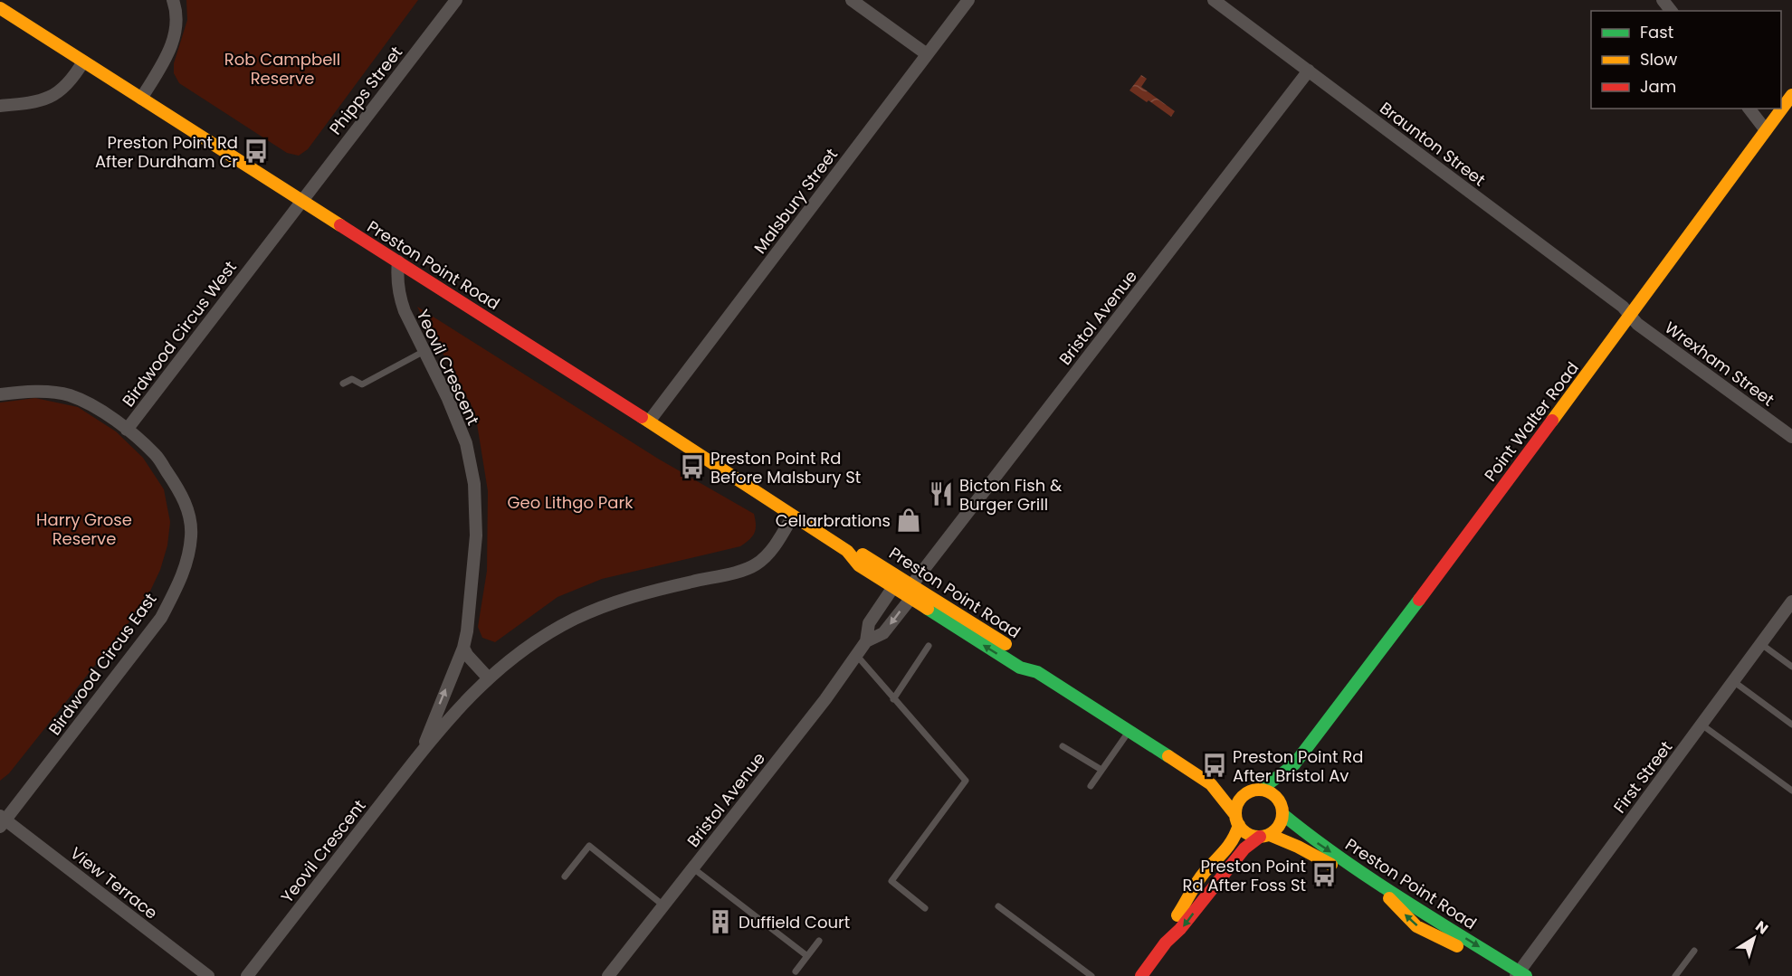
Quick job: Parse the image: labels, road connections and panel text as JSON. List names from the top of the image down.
{
  "streets": {
    "main road": ["Preston Point Road", "Point Walter Road"],
    "street": [
      "Phipps Street",
      "Braunton Street",
      "Malsbury Street",
      "Bristol Avenue",
      "Birdwood Circus West",
      "Wrexham Street",
      "Yeovil Crescent",
      "Birdwood Circus East",
      "First Street",
      "View Terrace"
    ]
  },
  "crossings": [
    ["Phipps Street", "Preston Point Road"],
    ["Phipps Street", "Birdwood Circus West"],
    ["Braunton Street", "Bristol Avenue"],
    ["Braunton Street", "Wrexham Street"],
    ["Braunton Street", "Point Walter Road"],
    ["Malsbury Street", "Preston Point Road"],
    ["Preston Point Road", "Bristol Avenue"],
    ["Preston Point Road", "Birdwood Circus West"],
    ["Preston Point Road", "Yeovil Crescent"],
    ["Preston Point Road", "Point Walter Road"],
    ["Preston Point Road", "First Street"],
    ["Birdwood Circus West", "Birdwood Circus East"],
    ["Wrexham Street", "Point Walter Road"],
    ["Birdwood Circus East", "View Terrace"]
  ],
  "parks": ["Rob Campbell Reserve", "Geo Lithgo Park", "Harry Grose Reserve"],
  "places": {
    "bus stop": [
      "Preston Point Rd After Durdham Cr",
      "Preston Point Rd Before Malsbury St",
      "Preston Point Rd After Bristol Av",
      "Preston Point Rd After Foss St"
    ],
    "restaurant": ["Bicton Fish & Burger Grill"],
    "shop": ["Cellarbrations"],
    "building": ["Duffield Court"]
  },
  "legend": ["Fast", "Slow", "Jam"],
  "north": "top right"
}
